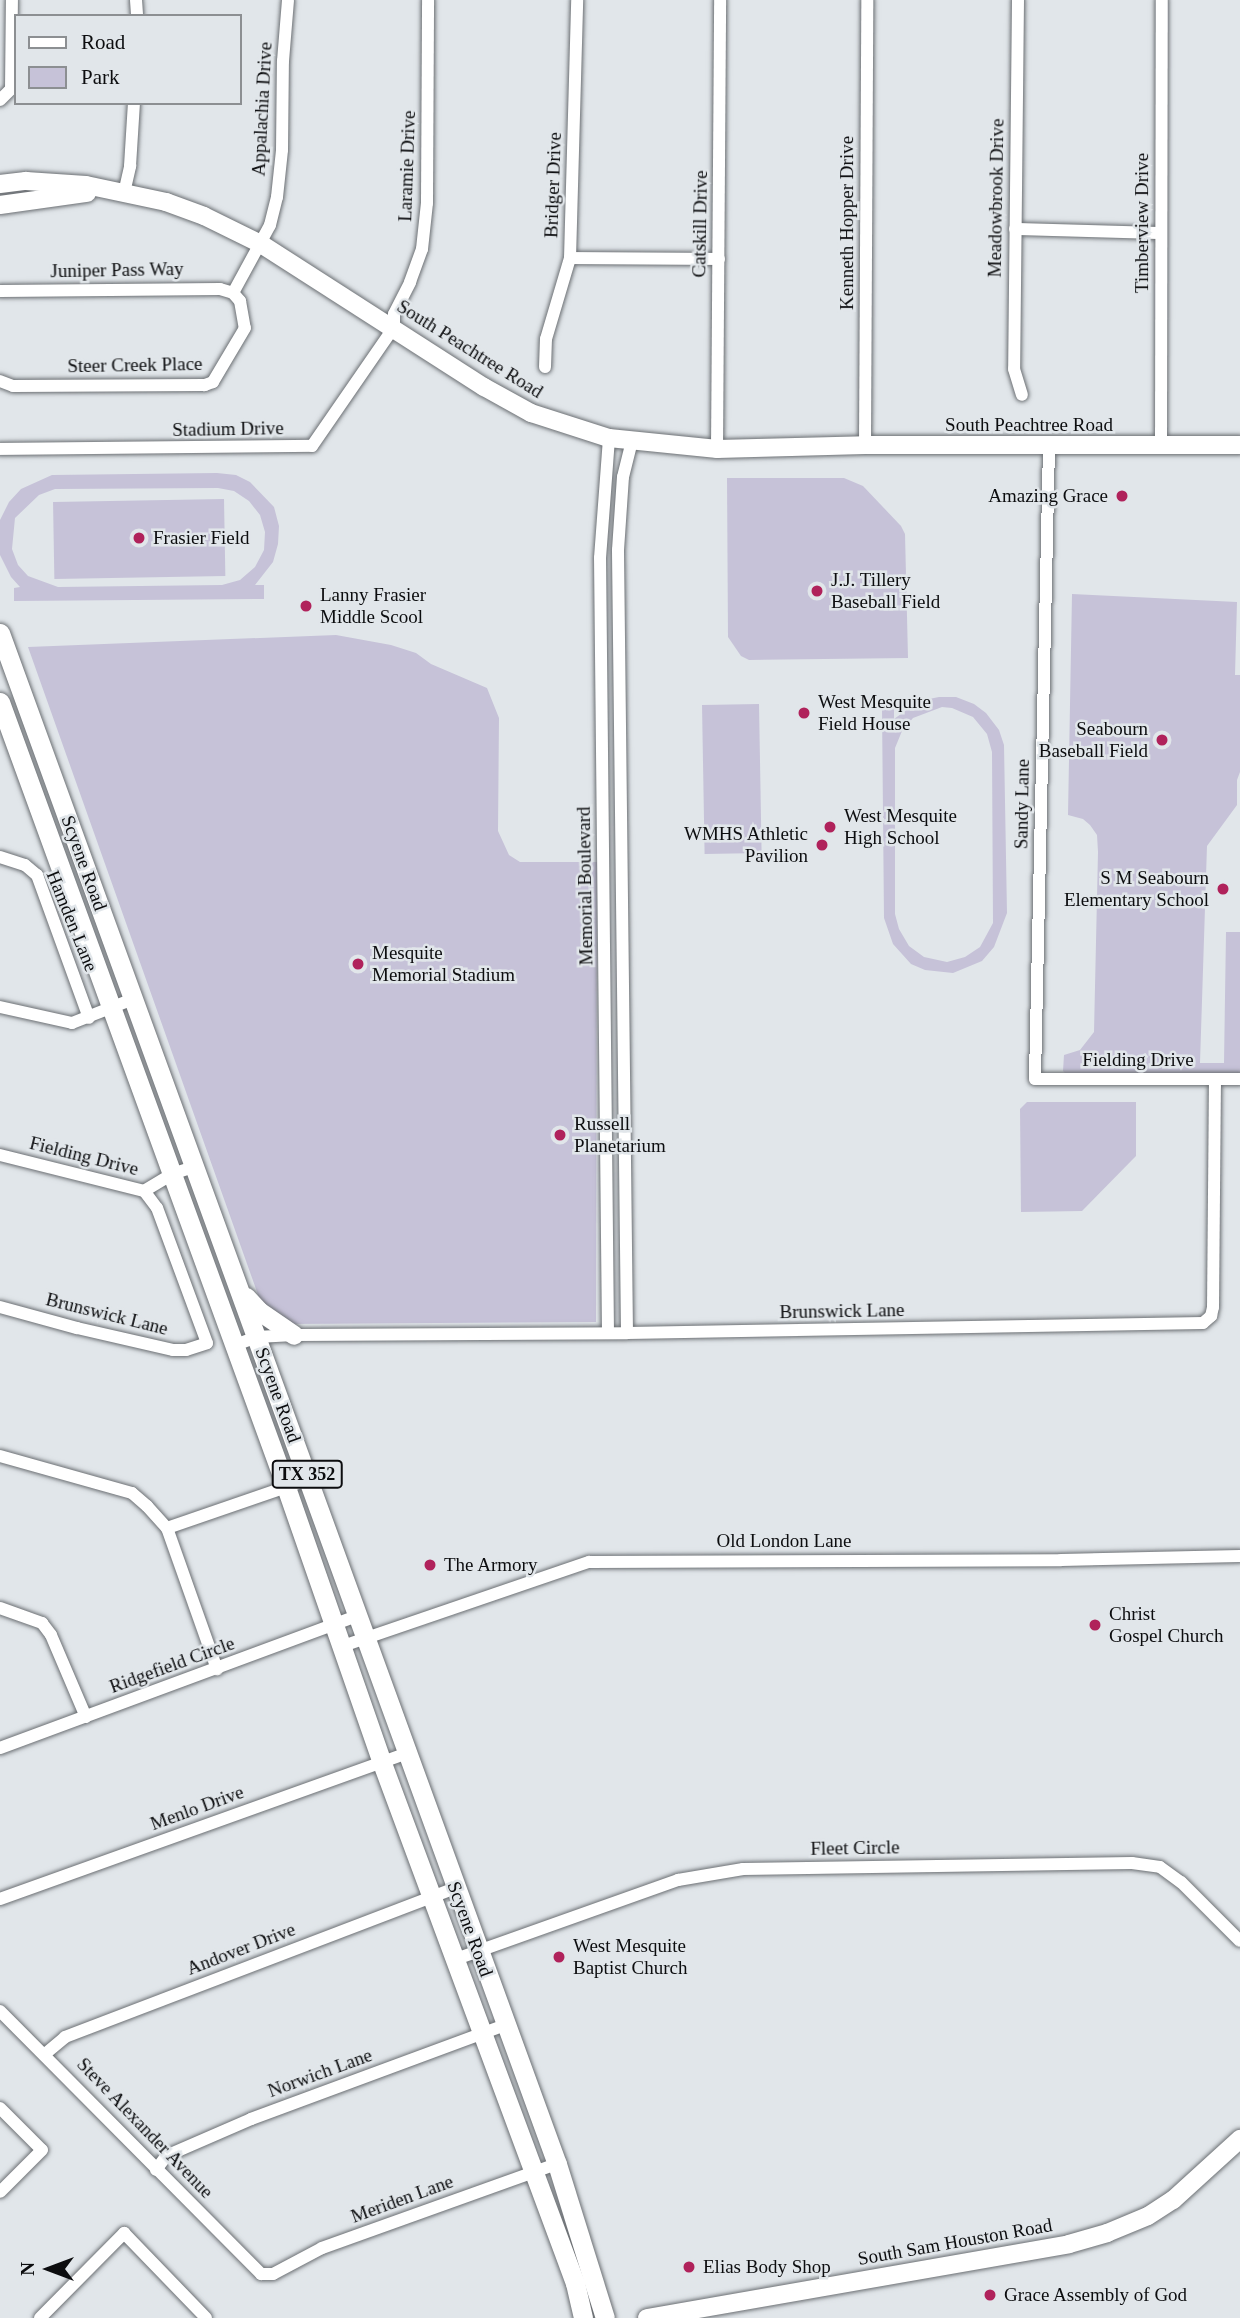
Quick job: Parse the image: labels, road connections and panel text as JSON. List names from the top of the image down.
{
  "streets": {
    "main road": [
      "South Peachtree Road",
      "Scyene Road",
      "TX 352",
      "South Sam Houston Road"
    ],
    "street": [
      "Appalachia Drive",
      "Laramie Drive",
      "Bridger Drive",
      "Meadowbrook Drive",
      "Kenneth Hopper Drive",
      "Timberview Drive",
      "Catskill Drive",
      "Juniper Pass Way",
      "Steer Creek Place",
      "Stadium Drive",
      "Sandy Lane",
      "Memorial Boulevard",
      "Hamden Lane",
      "Fielding Drive",
      "Brunswick Lane",
      "Old London Lane",
      "Ridgefield Circle",
      "Menlo Drive",
      "Fleet Circle",
      "Andover Drive",
      "Norwich Lane",
      "Steve Alexander Avenue",
      "Meriden Lane"
    ]
  },
  "crossings": [
    ["Appalachia Drive", "Juniper Pass Way"],
    ["Appalachia Drive", "South Peachtree Road"],
    ["Appalachia Drive", "Steer Creek Place"],
    ["Laramie Drive", "South Peachtree Road"],
    ["Laramie Drive", "Stadium Drive"],
    ["Kenneth Hopper Drive", "South Peachtree Road"],
    ["Timberview Drive", "South Peachtree Road"],
    ["Catskill Drive", "South Peachtree Road"],
    ["Juniper Pass Way", "Steer Creek Place"],
    ["South Peachtree Road", "Stadium Drive"],
    ["South Peachtree Road", "Sandy Lane"],
    ["South Peachtree Road", "Memorial Boulevard"],
    ["Sandy Lane", "Fielding Drive"],
    ["Scyene Road", "Fielding Drive"],
    ["Scyene Road", "Brunswick Lane"],
    ["Scyene Road", "Old London Lane"],
    ["Scyene Road", "Ridgefield Circle"],
    ["Scyene Road", "Menlo Drive"],
    ["Scyene Road", "Fleet Circle"],
    ["Scyene Road", "Andover Drive"],
    ["Scyene Road", "Norwich Lane"],
    ["Scyene Road", "Meriden Lane"],
    ["Memorial Boulevard", "Brunswick Lane"],
    ["Fielding Drive", "Brunswick Lane"],
    ["Andover Drive", "Steve Alexander Avenue"],
    ["Norwich Lane", "Steve Alexander Avenue"],
    ["Steve Alexander Avenue", "Meriden Lane"]
  ],
  "places": [
    "Amazing Grace",
    "Frasier Field",
    "J.J. Tillery Baseball Field",
    "Lanny Frasier Middle Scool",
    "West Mesquite Field House",
    "Seabourn Baseball Field",
    "West Mesquite High School",
    "WMHS Athletic Pavilion",
    "S M Seabourn Elementary School",
    "Mesquite Memorial Stadium",
    "Russell Planetarium",
    "The Armory",
    "Christ Gospel Church",
    "West Mesquite Baptist Church",
    "Elias Body Shop",
    "Grace Assembly of God"
  ],
  "legend": ["Road", "Park"],
  "north": "left"
}
